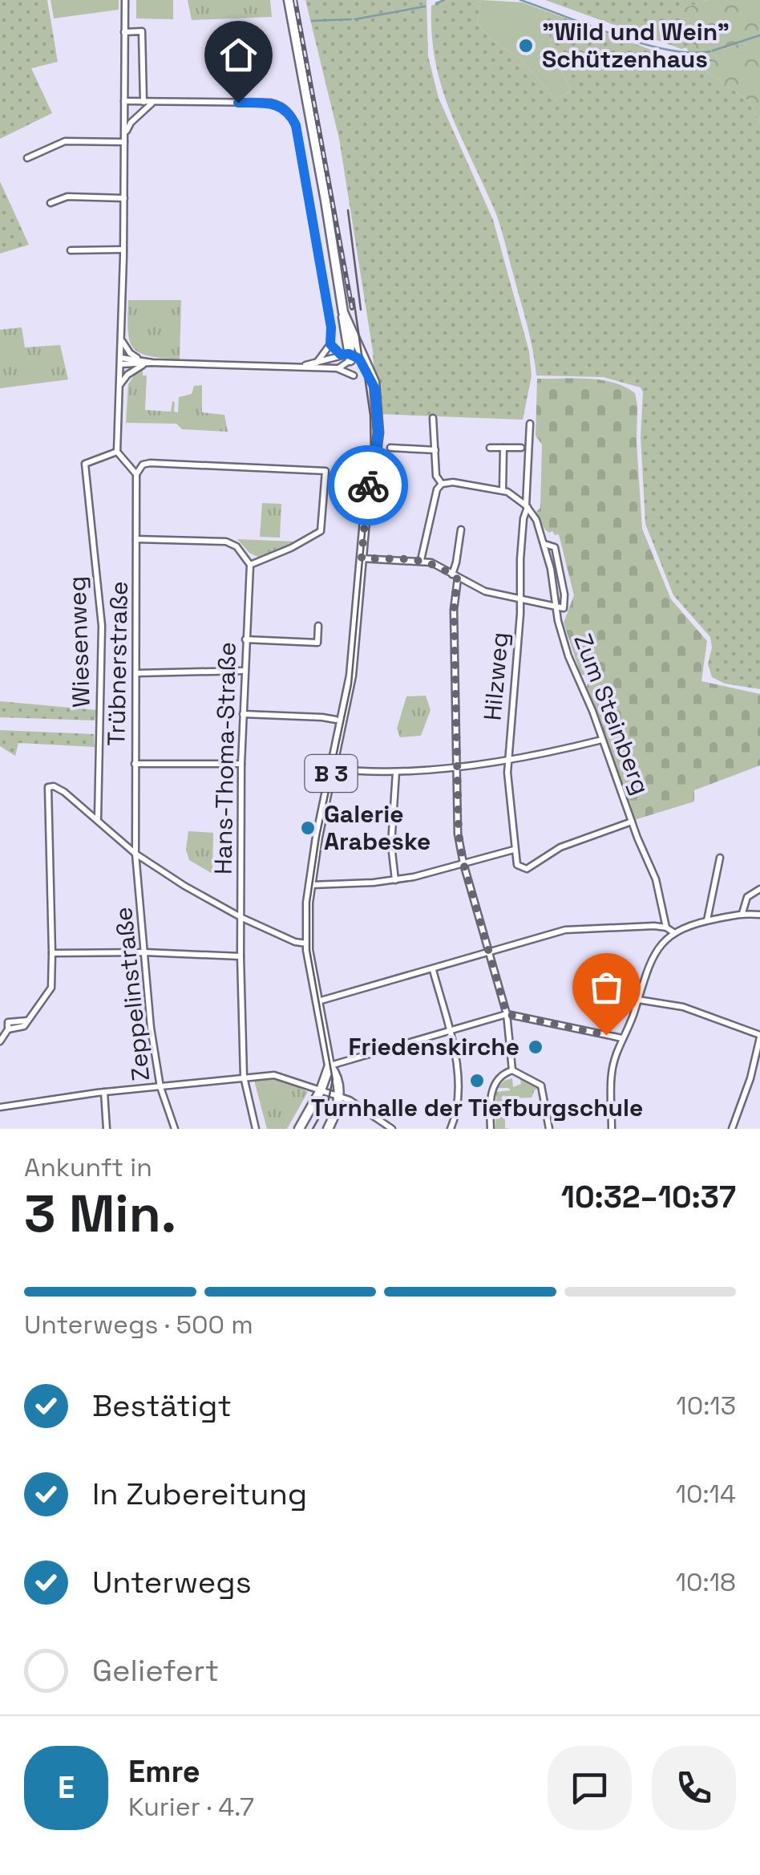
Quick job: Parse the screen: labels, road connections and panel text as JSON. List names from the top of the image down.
{
  "streets": {
    "main road": ["B 3"],
    "street": [
      "Wiesenweg",
      "Trübnerstraße",
      "Hilzweg",
      "Zum Steinberg",
      "Hans-Thoma-Straße",
      "Zeppelinstraße"
    ]
  },
  "crossings": [
    ["Trübnerstraße", "Zeppelinstraße"],
    ["Hilzweg", "Zum Steinberg"]
  ],
  "places": [
    "\"Wild und Wein\" Schützenhaus",
    "Galerie Arabeske",
    "Friedenskirche",
    "Turnhalle der Tiefburgschule"
  ],
  "page": {
    "heading": ["3 Min.", "Ankunft in", "10:32–10:37"],
    "panel": ["Emre", "Kurier · 4.7"],
    "bar": "Unterwegs · 500 m",
    "list": [
      ["Bestätigt", "10:13"],
      ["In Zubereitung", "10:14"],
      ["Unterwegs", "10:18"],
      "Geliefert"
    ],
    "round": "E"
  }
}
